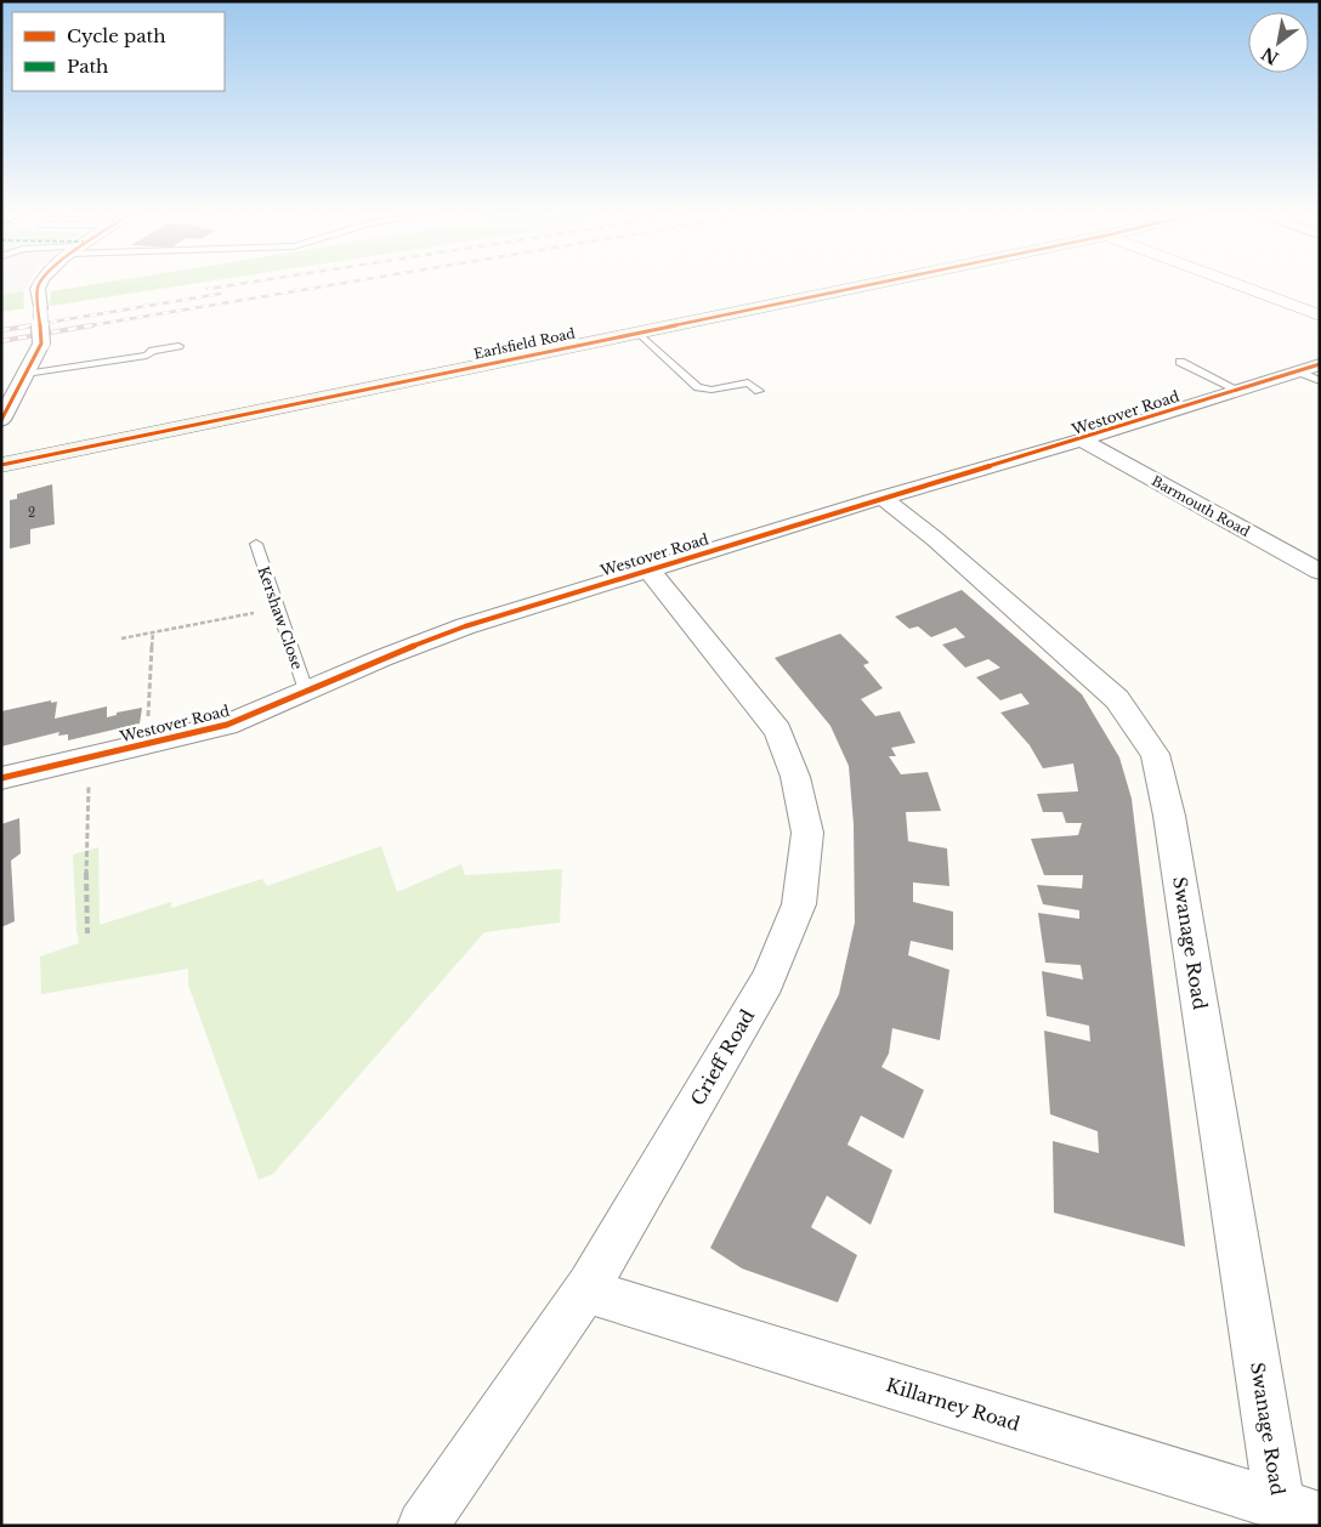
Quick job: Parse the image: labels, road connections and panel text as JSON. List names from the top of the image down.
{
  "streets": {
    "main road": ["Earlsfield Road"],
    "street": [
      "Westover Road",
      "Barmouth Road",
      "Swanage Road",
      "Crieff Road",
      "Killarney Road"
    ],
    "lane": ["Kershaw Close"]
  },
  "crossings": [
    ["Westover Road", "Barmouth Road"],
    ["Westover Road", "Kershaw Close"],
    ["Westover Road", "Swanage Road"],
    ["Westover Road", "Crieff Road"],
    ["Swanage Road", "Killarney Road"],
    ["Crieff Road", "Killarney Road"]
  ],
  "house_numbers": ["2"],
  "legend": ["Cycle path", "Path"],
  "north": "bottom left"
}
